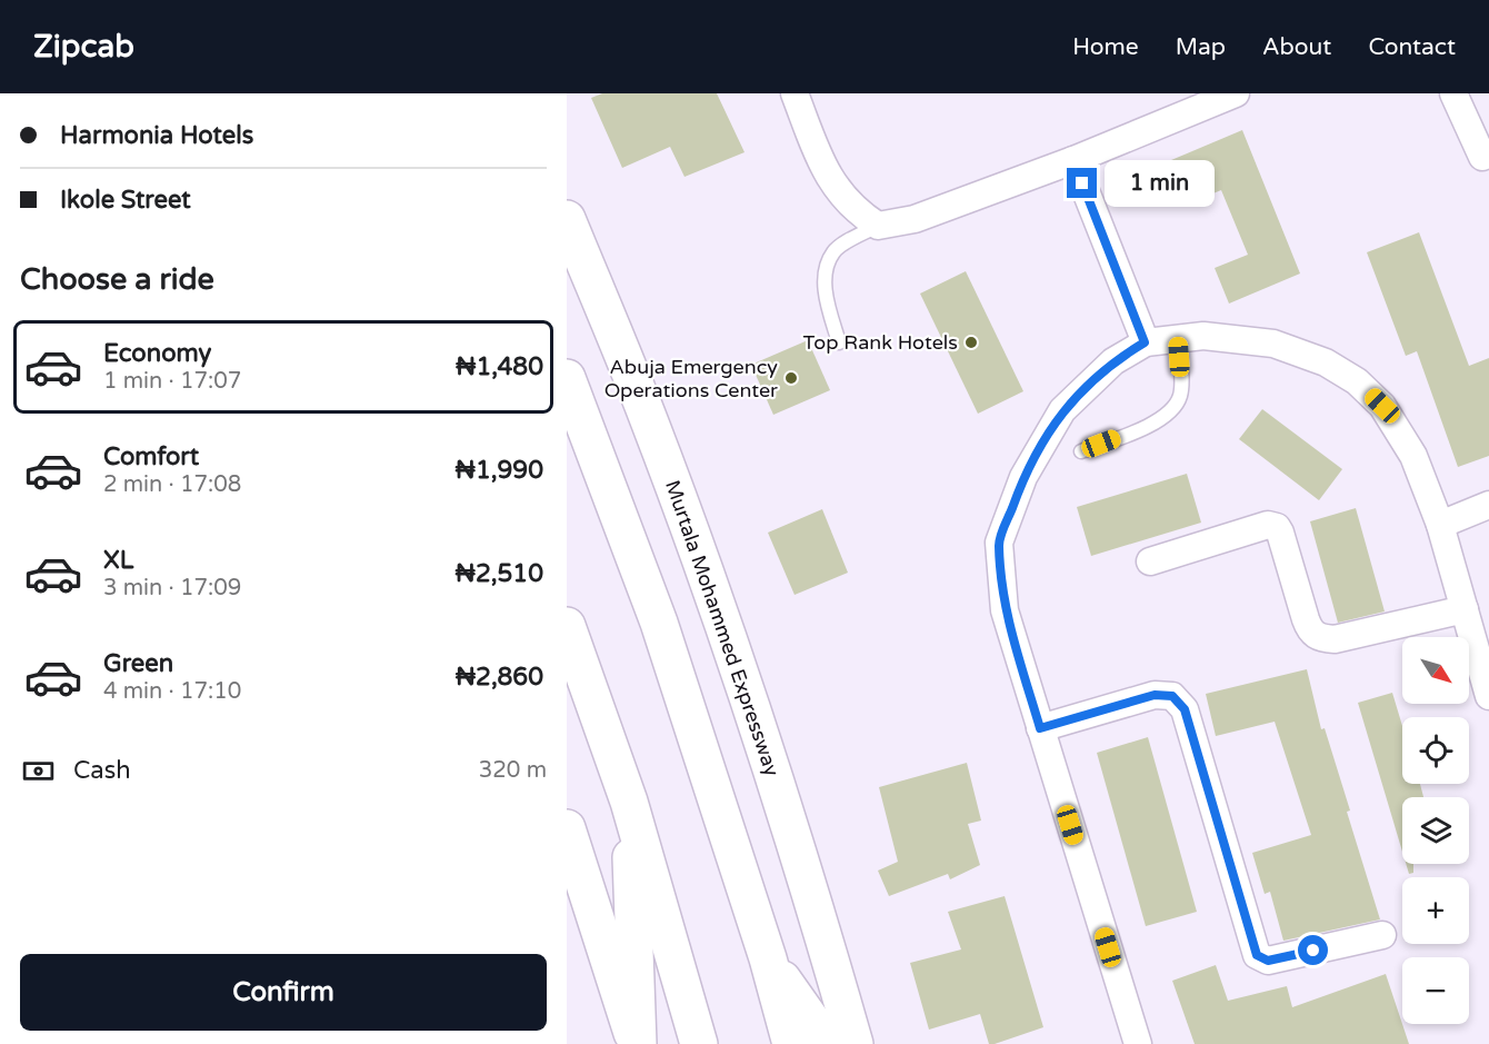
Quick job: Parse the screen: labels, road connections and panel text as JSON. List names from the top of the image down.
{
  "streets": {
    "highway": ["Murtala Mohammed Expressway"]
  },
  "places": ["Top Rank Hotels", "Abuja Emergency Operations Center"],
  "north": "bottom right",
  "page": {
    "header": "Zipcab",
    "nav": [
      "Home",
      "Map",
      "About",
      "Contact"
    ],
    "banner": ["Harmonia Hotels", "Ikole Street"],
    "bubble": "1 min",
    "heading": "Choose a ride",
    "list": [
      {
        "name": "Economy",
        "note": "1 min · 17:07",
        "value": "₦1,480"
      },
      {
        "name": "Comfort",
        "note": "2 min · 17:08",
        "value": "₦1,990"
      },
      {
        "name": "XL",
        "note": "3 min · 17:09",
        "value": "₦2,510"
      },
      {
        "name": "Green",
        "note": "4 min · 17:10",
        "value": "₦2,860"
      }
    ],
    "map_buttons": ["+", "−"],
    "pay": ["Cash", "320 m"],
    "buttons": "Confirm"
  }
}
